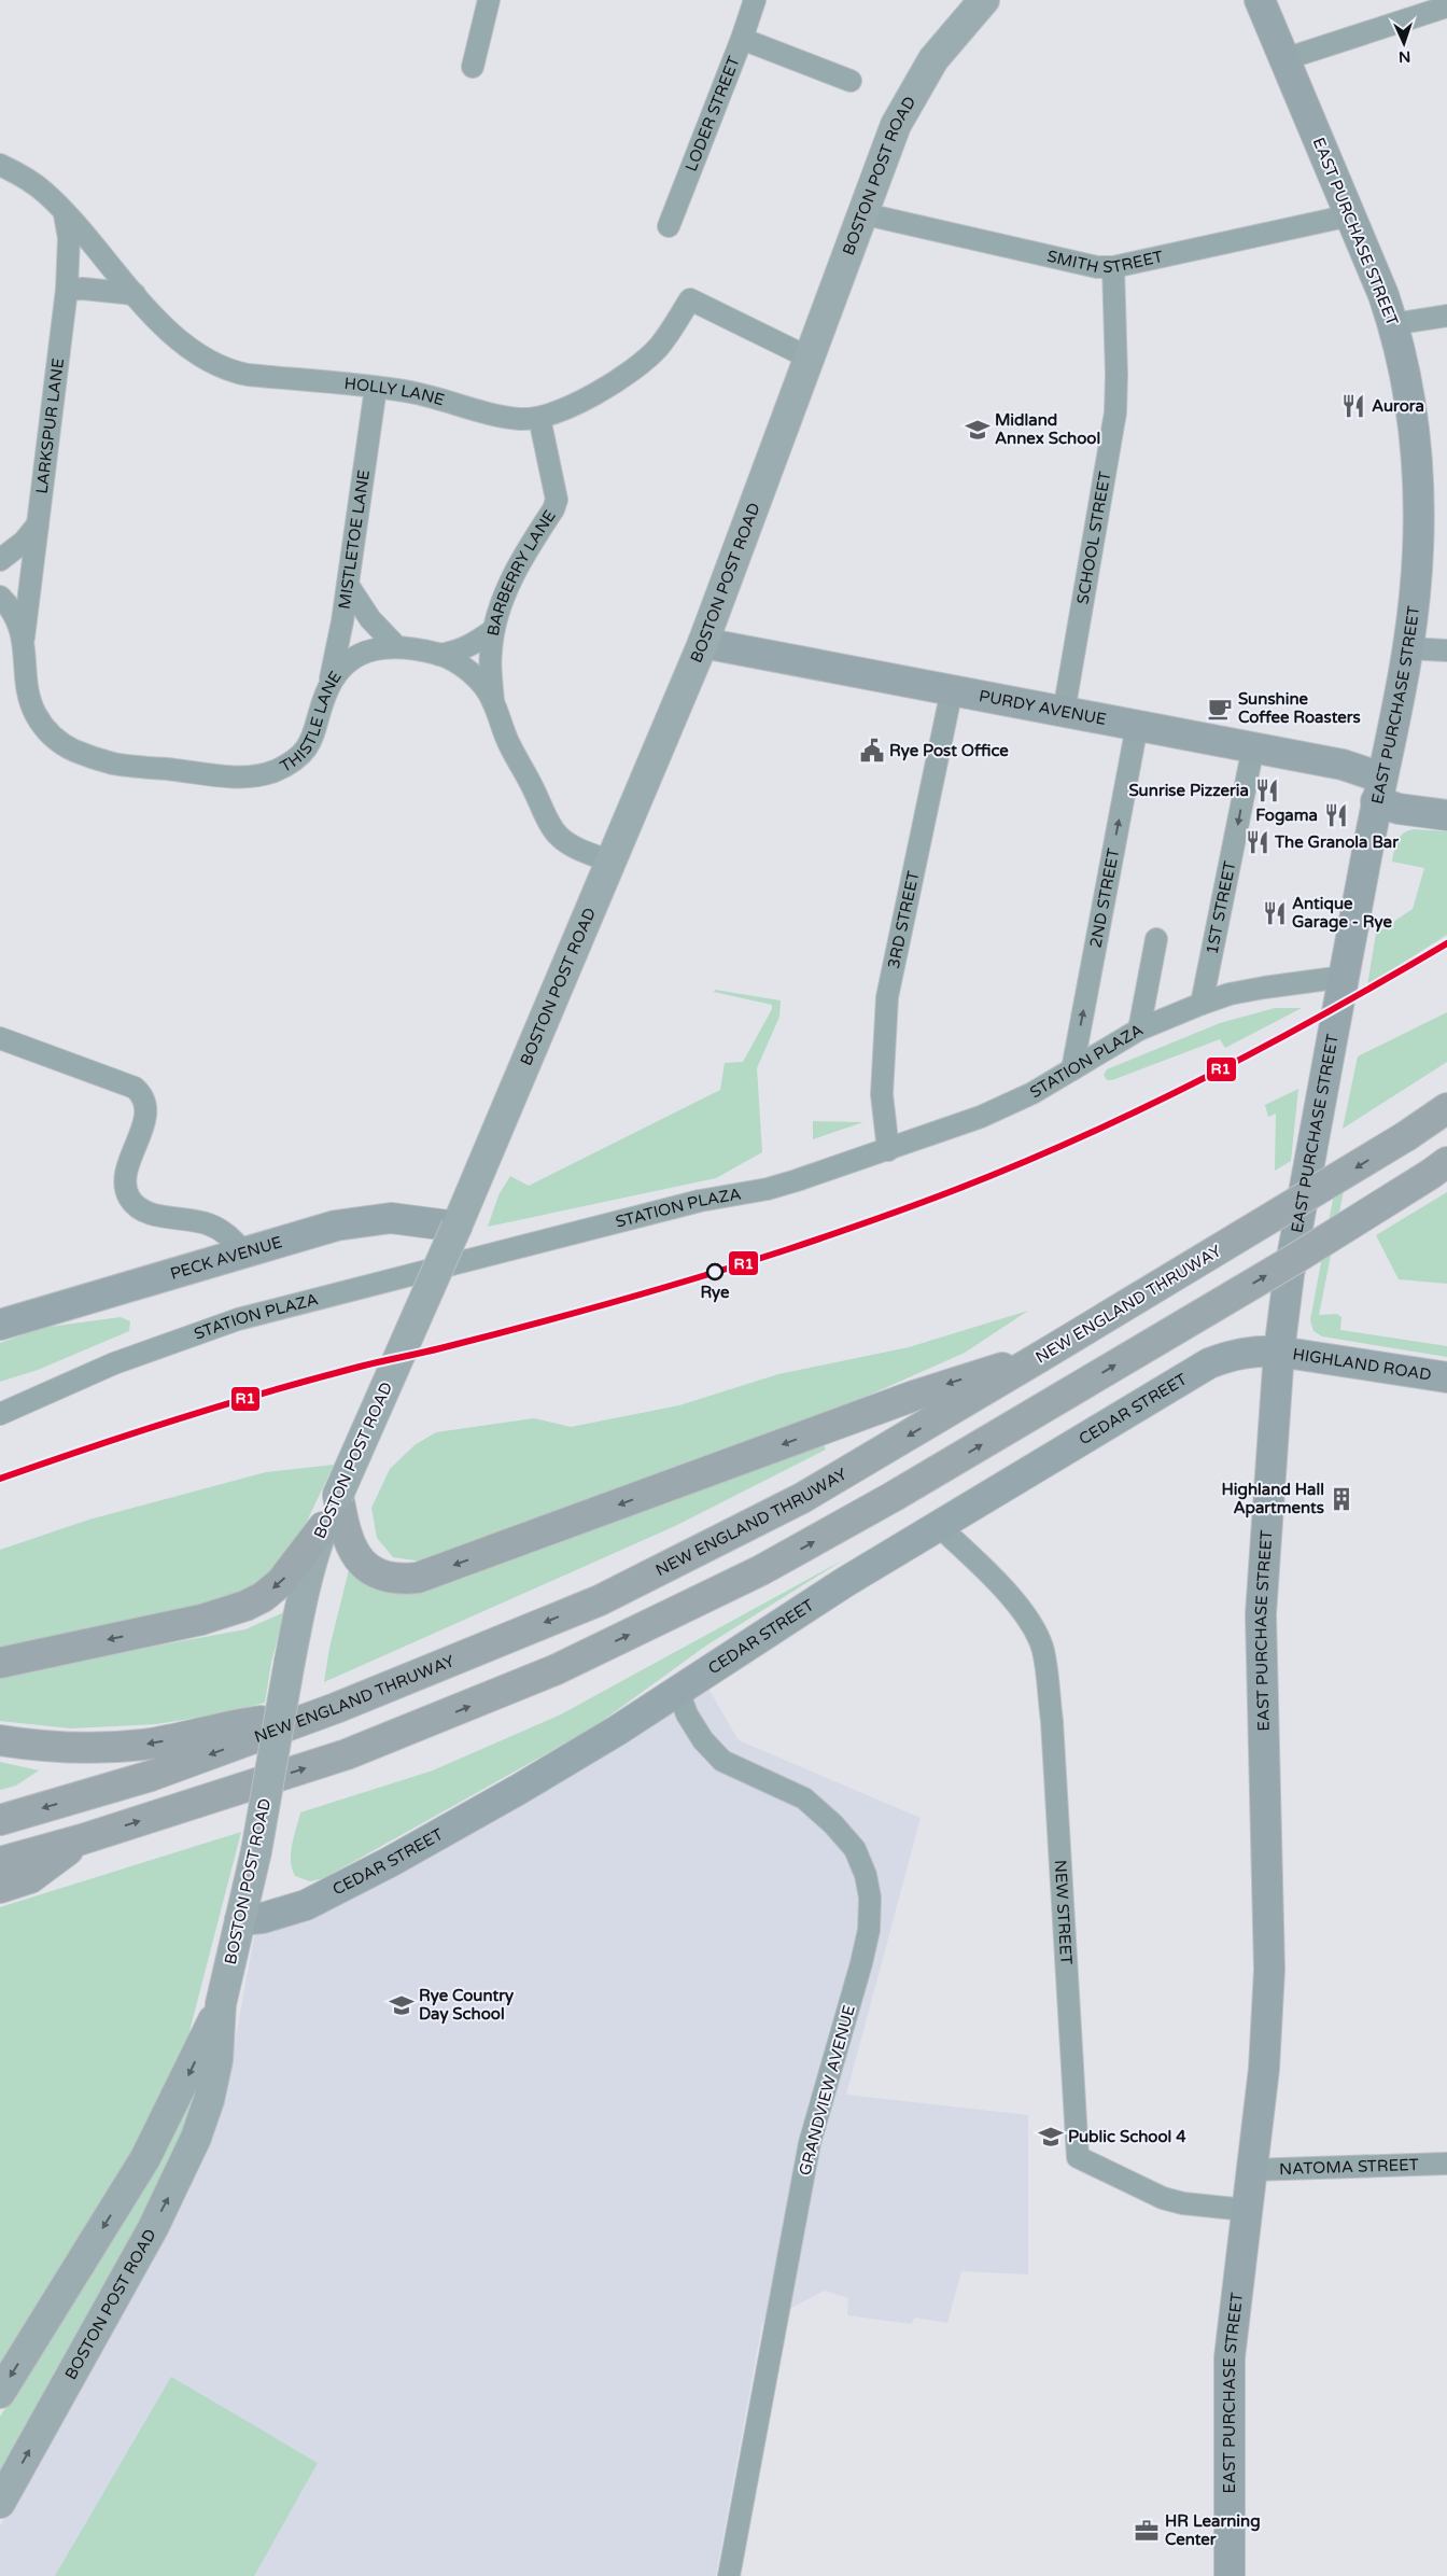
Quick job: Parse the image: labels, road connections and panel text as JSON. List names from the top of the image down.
{
  "streets": {
    "highway": ["NEW ENGLAND THRUWAY"],
    "main road": ["BOSTON POST ROAD"],
    "street": [
      "LODER STREET",
      "EAST PURCHASE STREET",
      "SMITH STREET",
      "HOLLY LANE",
      "LARKSPUR LANE",
      "SCHOOL STREET",
      "MISTLETOE LANE",
      "BARBERRY LANE",
      "PURDY AVENUE",
      "THISTLE LANE",
      "2ND STREET",
      "1ST STREET",
      "3RD STREET",
      "STATION PLAZA",
      "PECK AVENUE",
      "HIGHLAND ROAD",
      "CEDAR STREET",
      "NEW STREET",
      "GRANDVIEW AVENUE",
      "NATOMA STREET"
    ]
  },
  "crossings": [
    ["BOSTON POST ROAD", "SMITH STREET"],
    ["BOSTON POST ROAD", "HOLLY LANE"],
    ["BOSTON POST ROAD", "PURDY AVENUE"],
    ["BOSTON POST ROAD", "THISTLE LANE"],
    ["BOSTON POST ROAD", "PECK AVENUE"],
    ["BOSTON POST ROAD", "CEDAR STREET"],
    ["EAST PURCHASE STREET", "SMITH STREET"],
    ["EAST PURCHASE STREET", "PURDY AVENUE"],
    ["EAST PURCHASE STREET", "STATION PLAZA"],
    ["EAST PURCHASE STREET", "HIGHLAND ROAD"],
    ["EAST PURCHASE STREET", "CEDAR STREET"],
    ["EAST PURCHASE STREET", "NEW STREET"],
    ["EAST PURCHASE STREET", "NATOMA STREET"],
    ["SMITH STREET", "SCHOOL STREET"],
    ["HOLLY LANE", "LARKSPUR LANE"],
    ["HOLLY LANE", "MISTLETOE LANE"],
    ["HOLLY LANE", "BARBERRY LANE"],
    ["LARKSPUR LANE", "THISTLE LANE"],
    ["SCHOOL STREET", "PURDY AVENUE"],
    ["MISTLETOE LANE", "THISTLE LANE"],
    ["BARBERRY LANE", "THISTLE LANE"],
    ["PURDY AVENUE", "2ND STREET"],
    ["PURDY AVENUE", "1ST STREET"],
    ["PURDY AVENUE", "3RD STREET"],
    ["2ND STREET", "STATION PLAZA"],
    ["1ST STREET", "STATION PLAZA"],
    ["3RD STREET", "STATION PLAZA"],
    ["HIGHLAND ROAD", "CEDAR STREET"],
    ["CEDAR STREET", "NEW STREET"],
    ["CEDAR STREET", "GRANDVIEW AVENUE"]
  ],
  "one_way": ["2ND STREET", "1ST STREET"],
  "places": {
    "restaurant": [
      "Aurora",
      "Sunrise Pizzeria",
      "Fogama",
      "The Granola Bar",
      "Antique Garage - Rye"
    ],
    "school or university": ["Midland Annex School", "Rye Country Day School", "Public School 4"],
    "cafe": ["Sunshine Coffee Roasters"],
    "public building": ["Rye Post Office"],
    "other": ["Rye"],
    "building": ["Highland Hall Apartments"],
    "office": ["HR Learning Center"]
  },
  "lines": ["transit line R1"],
  "north": "bottom"
}
